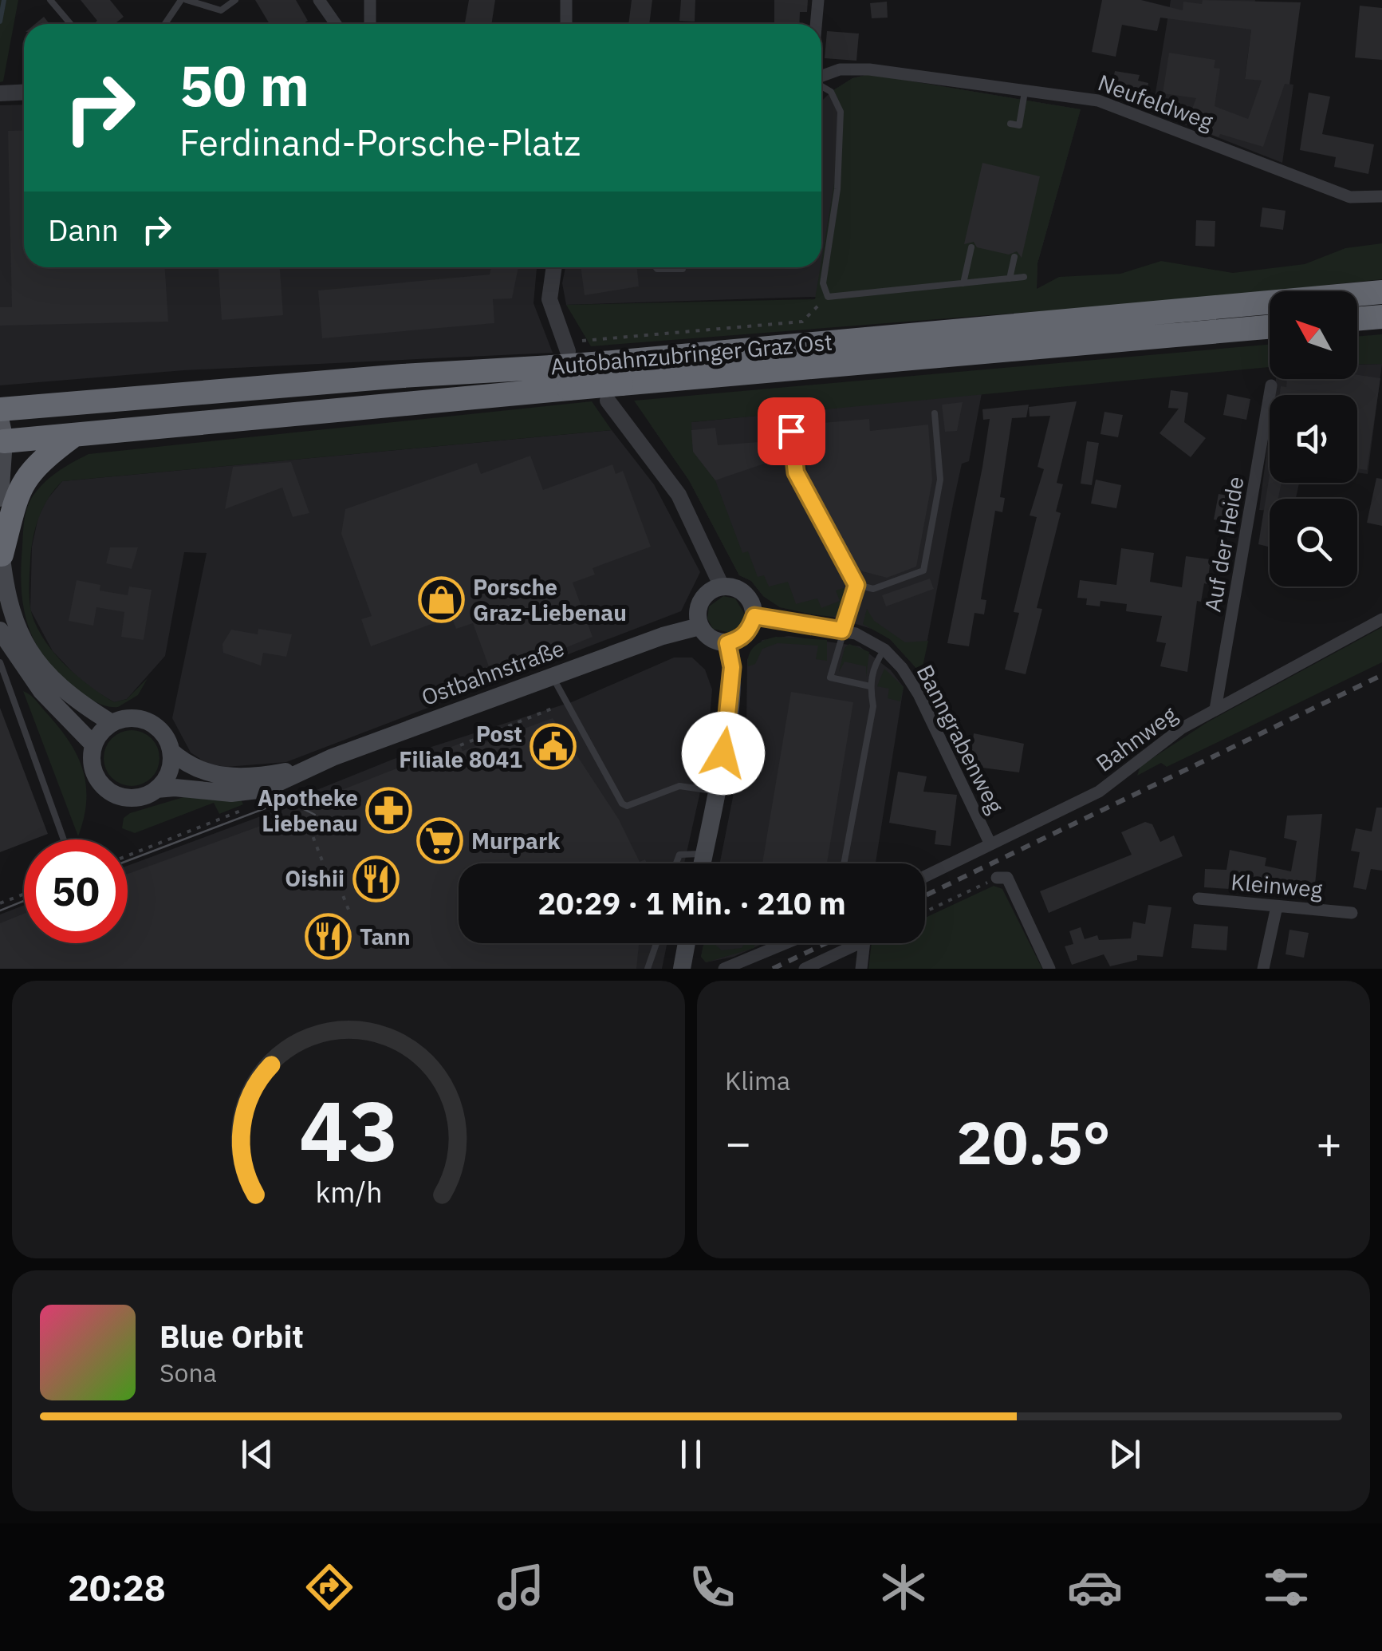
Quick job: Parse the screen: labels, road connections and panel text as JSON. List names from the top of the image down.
{
  "streets": {
    "highway": ["Autobahnzubringer Graz Ost"],
    "main road": ["Ostbahnstraße"],
    "street": [
      "Neufeldweg",
      "Auf der Heide",
      "Banngrabenweg",
      "Bahnweg",
      "Kleinweg"
    ]
  },
  "crossings": [
    ["Auf der Heide", "Bahnweg"],
    ["Ostbahnstraße", "Banngrabenweg"],
    ["Banngrabenweg", "Bahnweg"]
  ],
  "places": {
    "shop": ["Porsche Graz-Liebenau"],
    "public building": ["Post Filiale 8041"],
    "pharmacy": ["Apotheke Liebenau"],
    "supermarket": ["Murpark"],
    "restaurant": ["Oishii", "Tann"]
  },
  "north": "top left",
  "page": {
    "turn": ["50 m", "Ferdinand-Porsche-Platz"],
    "then": "Dann",
    "limit": "50",
    "trip": "20:29 · 1 Min. · 210 m",
    "tile": "Klima",
    "heat": ["−", "20.5°", "+"],
    "song": ["Blue Orbit", "Sona"],
    "tabs": "20:28",
    "gauge": ["43", "km/h"]
  }
}
